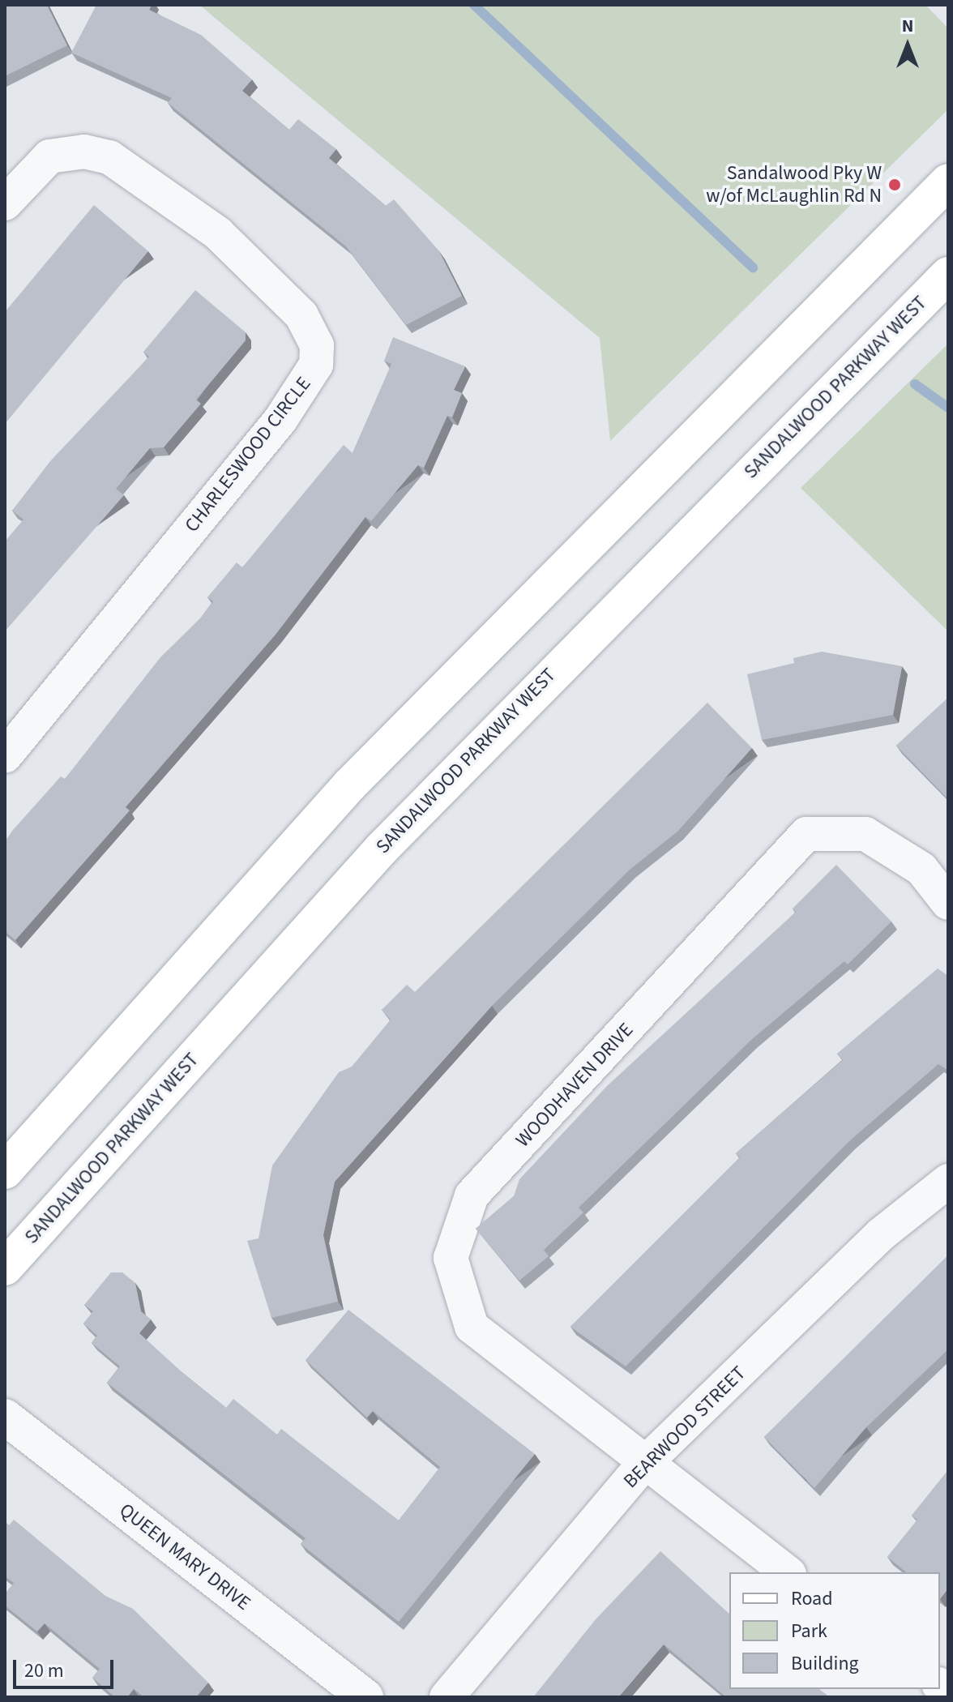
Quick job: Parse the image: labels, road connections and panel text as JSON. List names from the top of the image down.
{
  "streets": {
    "main road": ["SANDALWOOD PARKWAY WEST"],
    "street": [
      "CHARLESWOOD CIRCLE",
      "WOODHAVEN DRIVE",
      "BEARWOOD STREET",
      "QUEEN MARY DRIVE"
    ]
  },
  "crossings": [
    ["WOODHAVEN DRIVE", "BEARWOOD STREET"]
  ],
  "places": ["Sandalwood Pky W w/of McLaughlin Rd N"],
  "legend": ["Road", "Park", "Building"],
  "scale_bar": "20 m",
  "north": "top"
}
